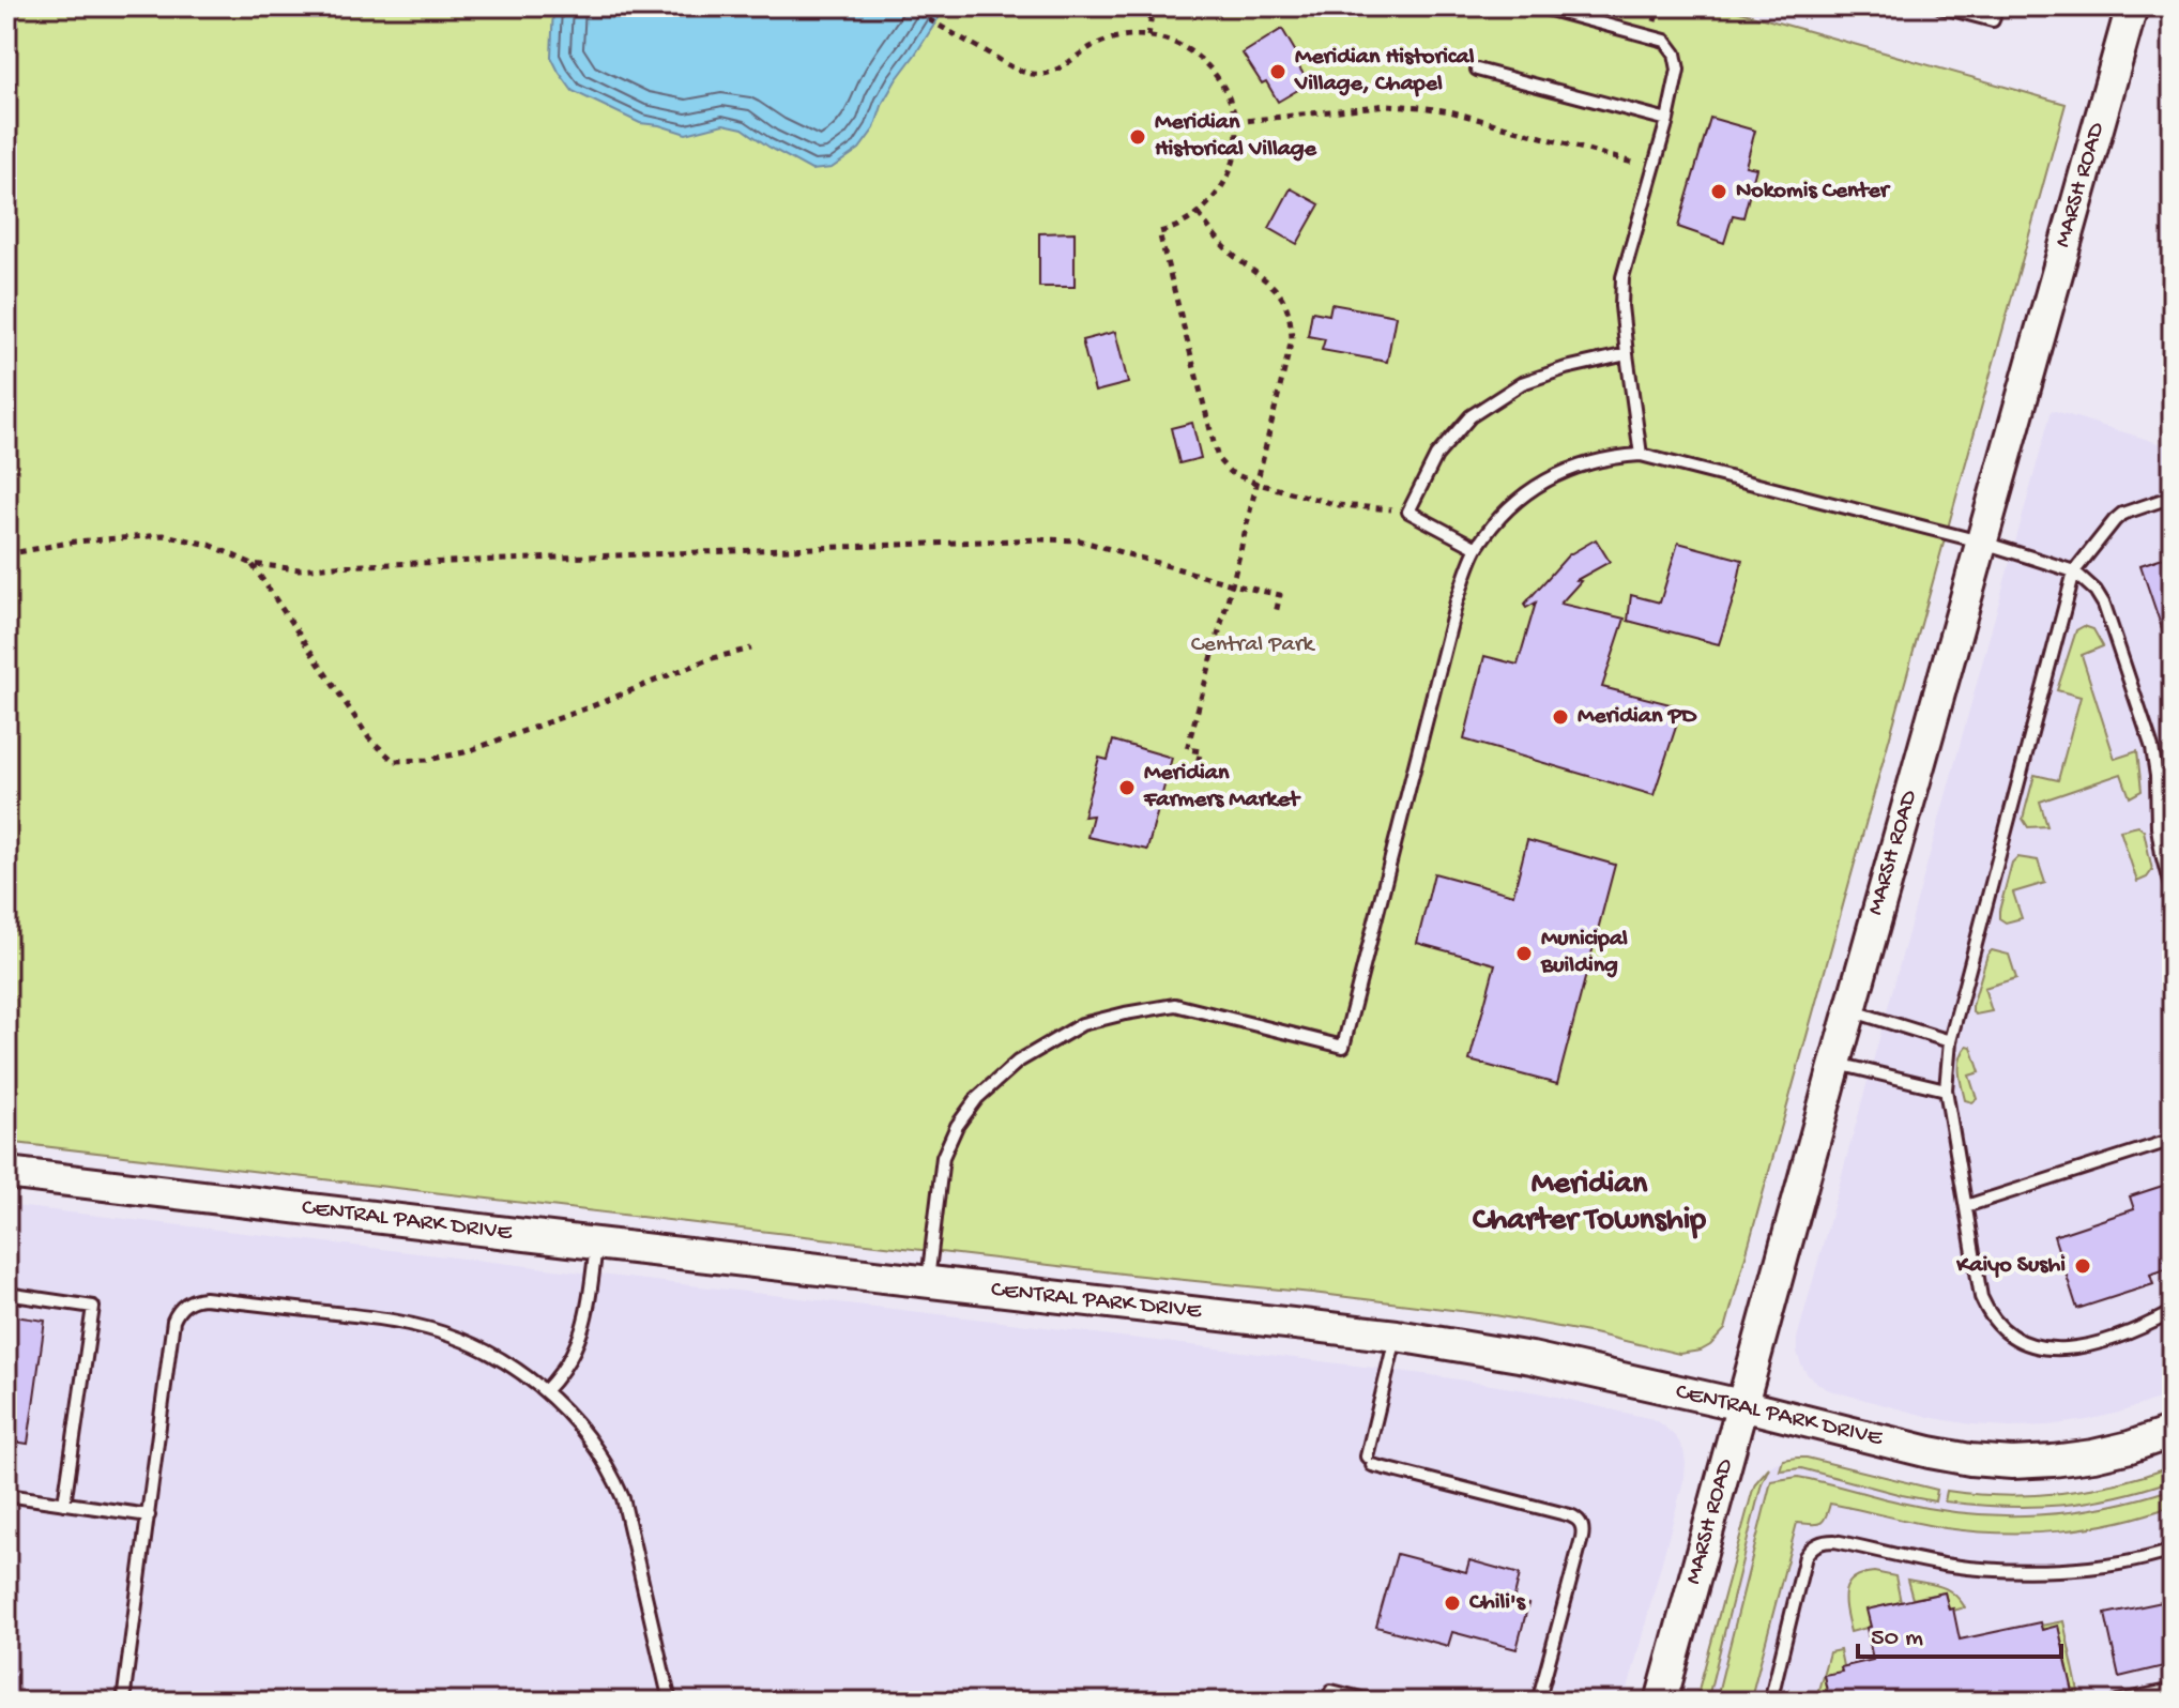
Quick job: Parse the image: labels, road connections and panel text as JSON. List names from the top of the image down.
{
  "streets": {
    "street": ["MARSH ROAD", "CENTRAL PARK DRIVE"]
  },
  "crossings": [
    ["MARSH ROAD", "CENTRAL PARK DRIVE"]
  ],
  "districts": ["Meridian Charter Township"],
  "parks": ["Central Park"],
  "places": [
    "Meridian Historical Village, Chapel",
    "Meridian Historical Village",
    "Nokomis Center",
    "Meridian PD",
    "Meridian Farmers Market",
    "Municipal Building",
    "Kaiyo Sushi",
    "Chili's"
  ],
  "scale_bar": "50 m"
}
